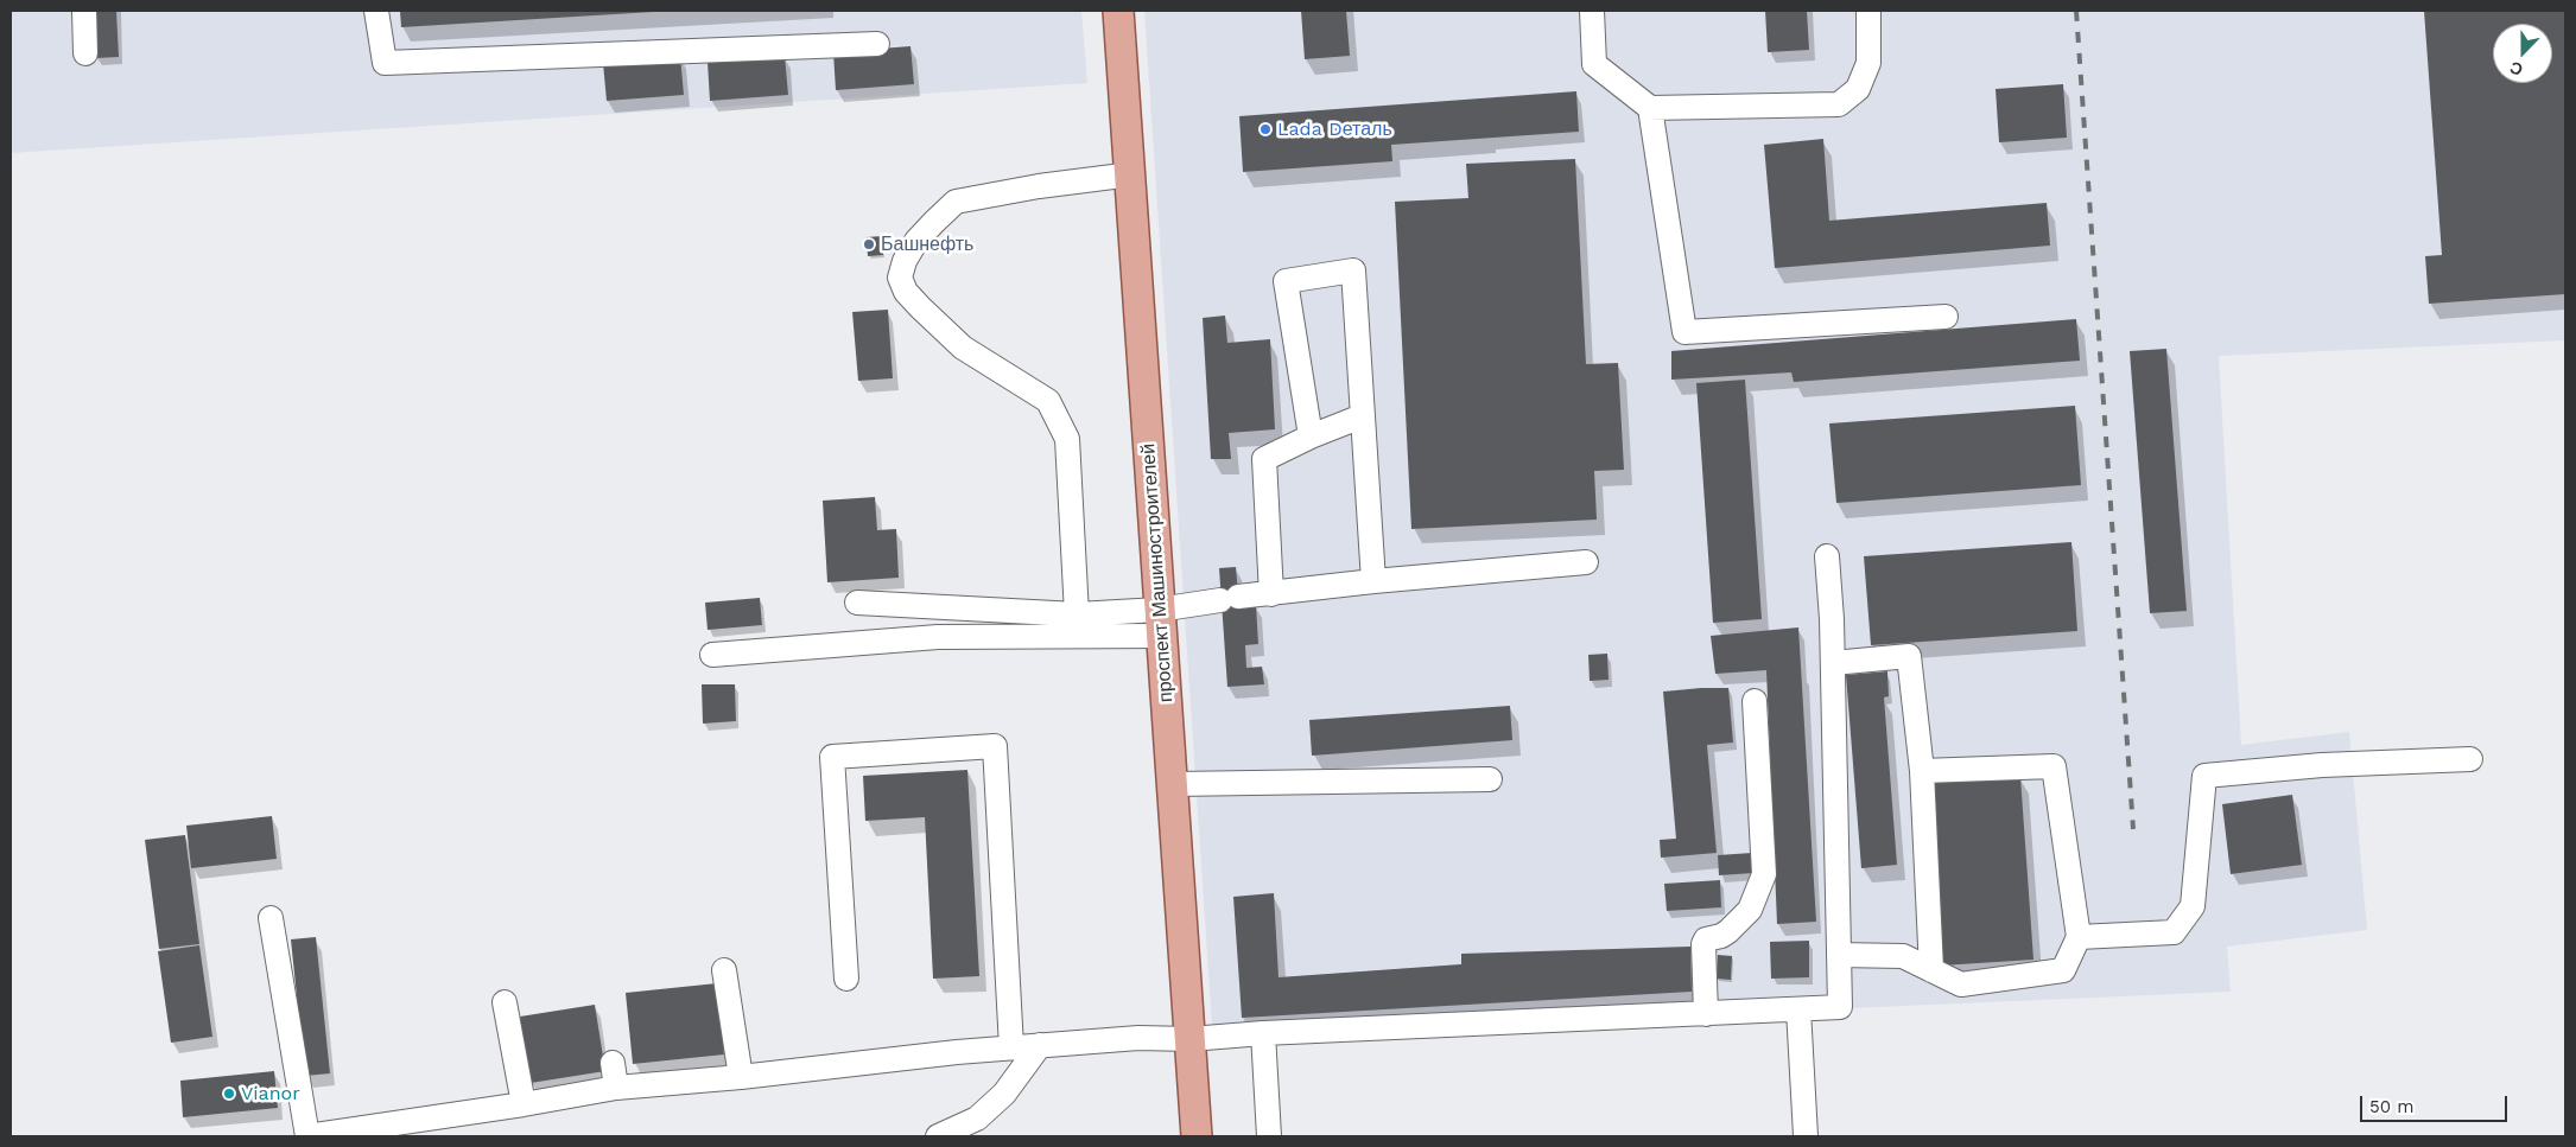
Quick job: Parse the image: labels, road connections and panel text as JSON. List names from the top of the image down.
{
  "streets": {
    "main road": ["проспект Машиностроителей"]
  },
  "places": ["Lada Dеталь", "Башнефть", "Vianor"],
  "scale_bar": "50 m",
  "north": "bottom"
}
